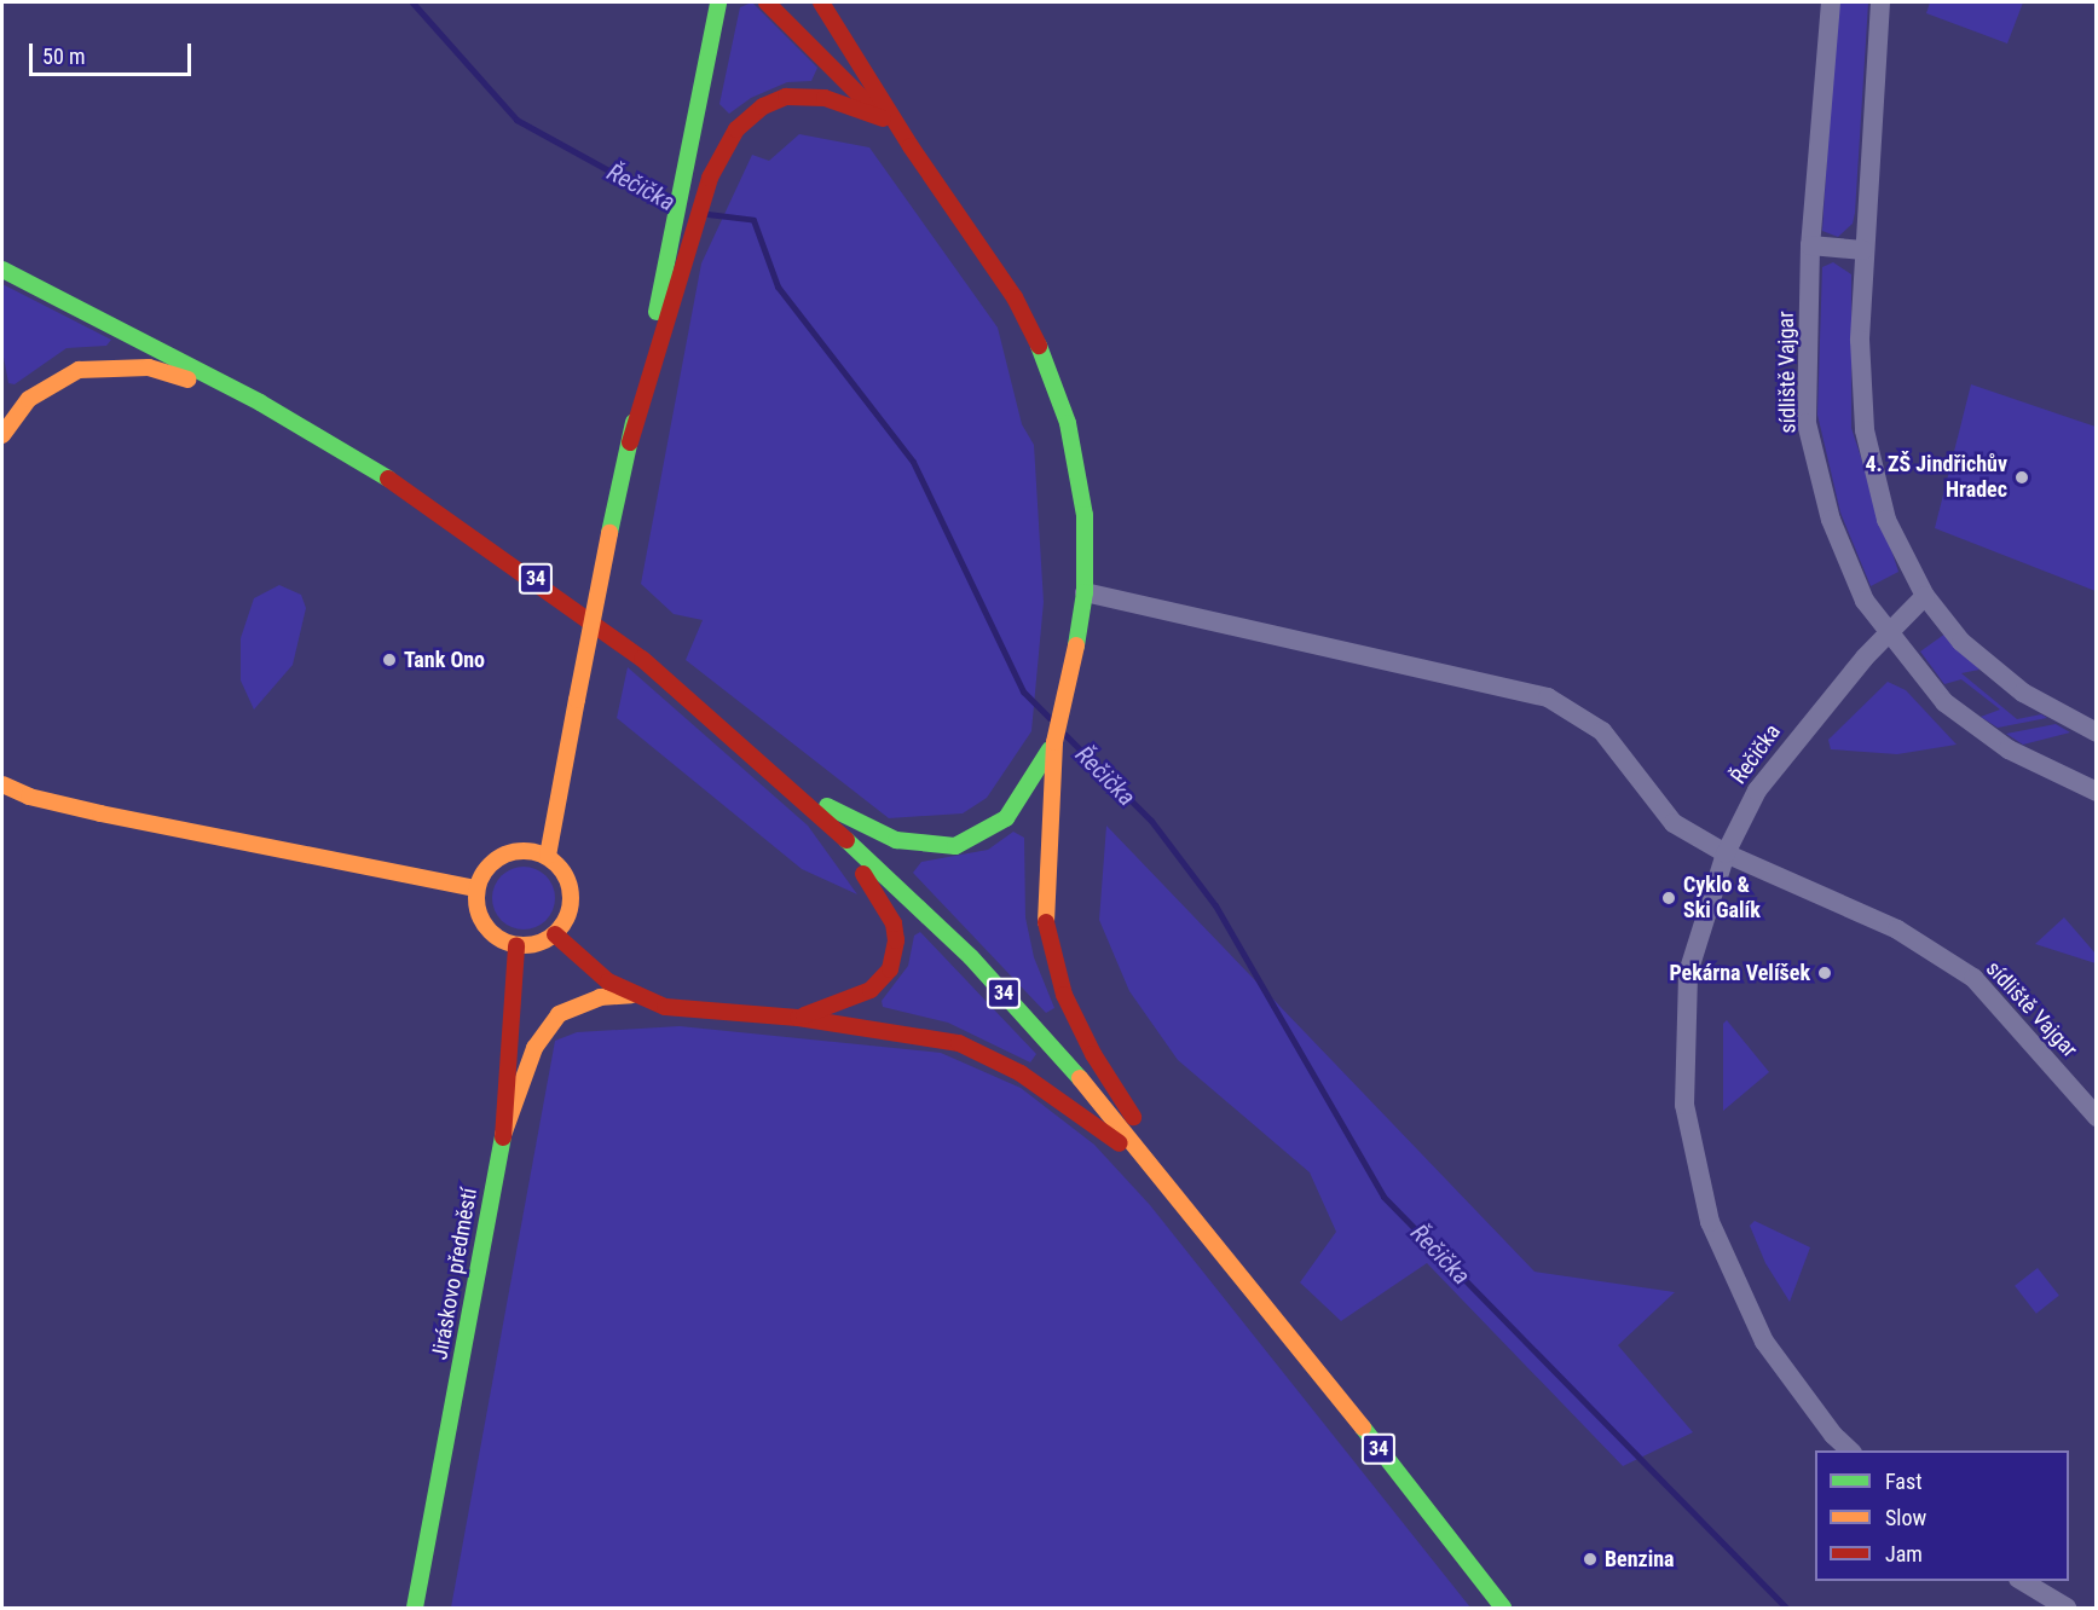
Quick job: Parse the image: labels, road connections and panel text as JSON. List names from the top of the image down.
{
  "streets": {
    "main road": ["34", "Jiráskovo předměstí"],
    "street": ["sídliště Vajgar", "Řečička"]
  },
  "crossings": [
    ["sídliště Vajgar", "Řečička"]
  ],
  "water": ["Řečička"],
  "places": [
    "4. ZŠ Jindřichův Hradec",
    "Tank Ono",
    "Cyklo & Ski Galík",
    "Pekárna Velíšek",
    "Benzina"
  ],
  "legend": ["Fast", "Slow", "Jam"],
  "scale_bar": "50 m"
}
